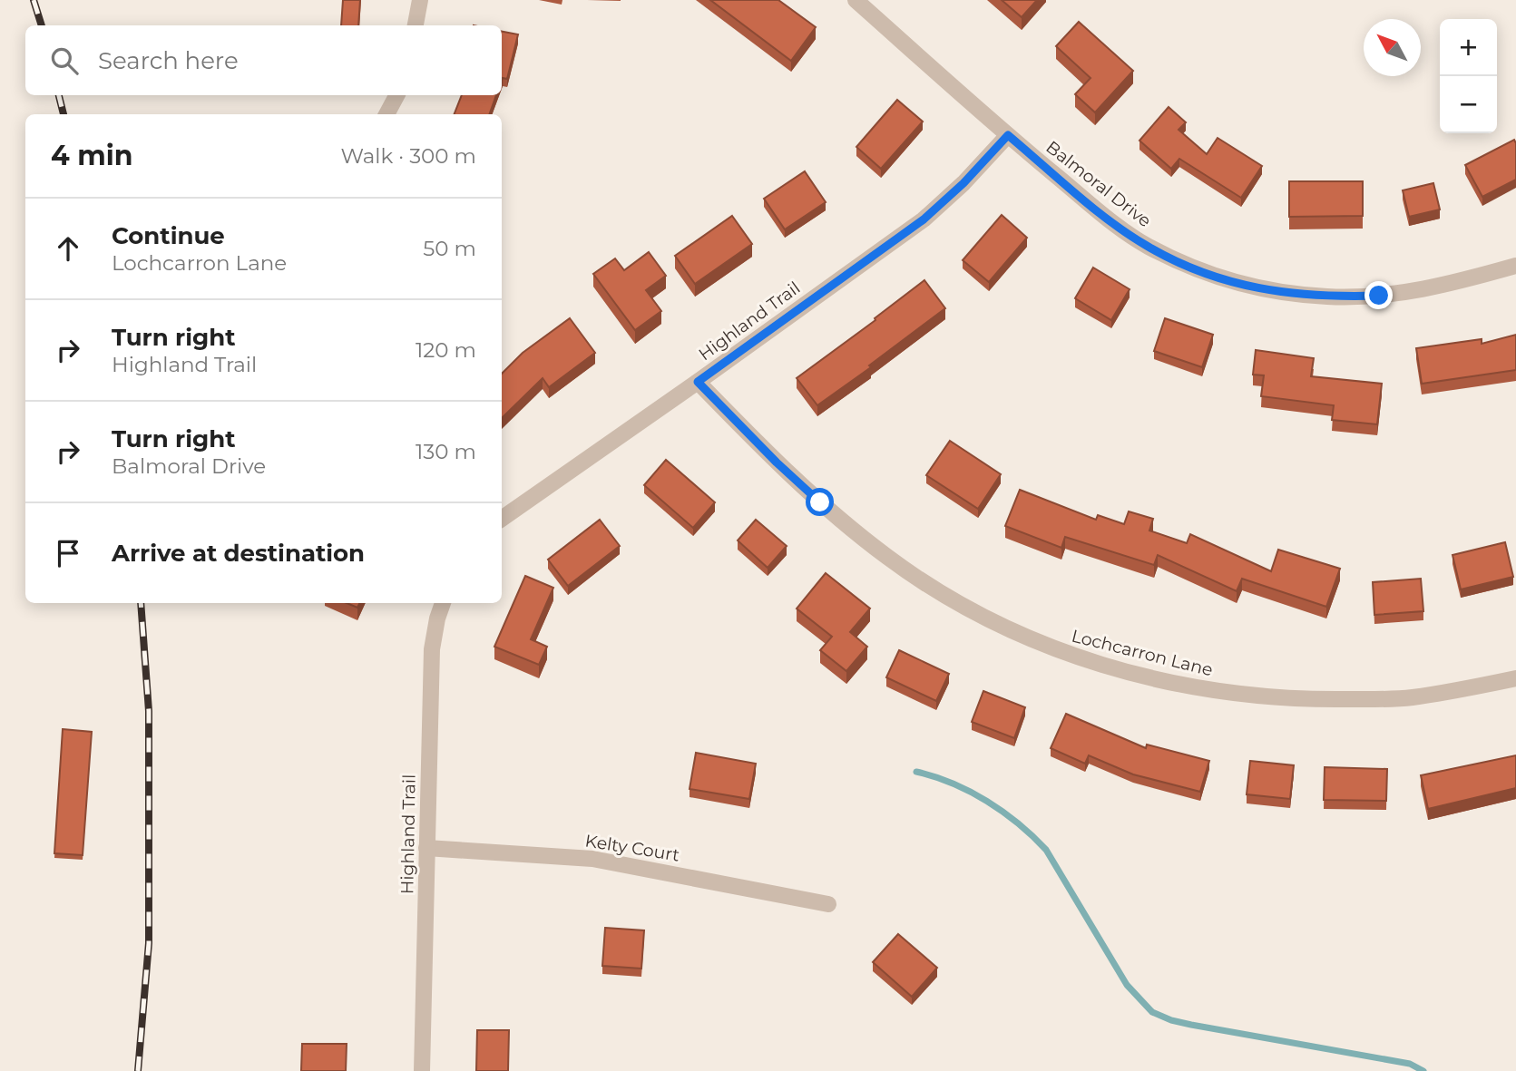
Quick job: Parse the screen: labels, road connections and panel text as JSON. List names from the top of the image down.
{
  "streets": {
    "street": [
      "Balmoral Drive",
      "Highland Trail",
      "Lochcarron Lane",
      "Kelty Court"
    ]
  },
  "crossings": [
    ["Balmoral Drive", "Highland Trail"],
    ["Highland Trail", "Lochcarron Lane"],
    ["Highland Trail", "Kelty Court"]
  ],
  "north": "top left",
  "page": {
    "map_buttons": ["+", "−"],
    "search": "Search here",
    "heading": ["4 min", "Walk · 300 m"],
    "list": [
      ["Continue", "Lochcarron Lane", "50 m"],
      ["Turn right", "Highland Trail", "120 m"],
      ["Turn right", "Balmoral Drive", "130 m"],
      "Arrive at destination"
    ]
  }
}
